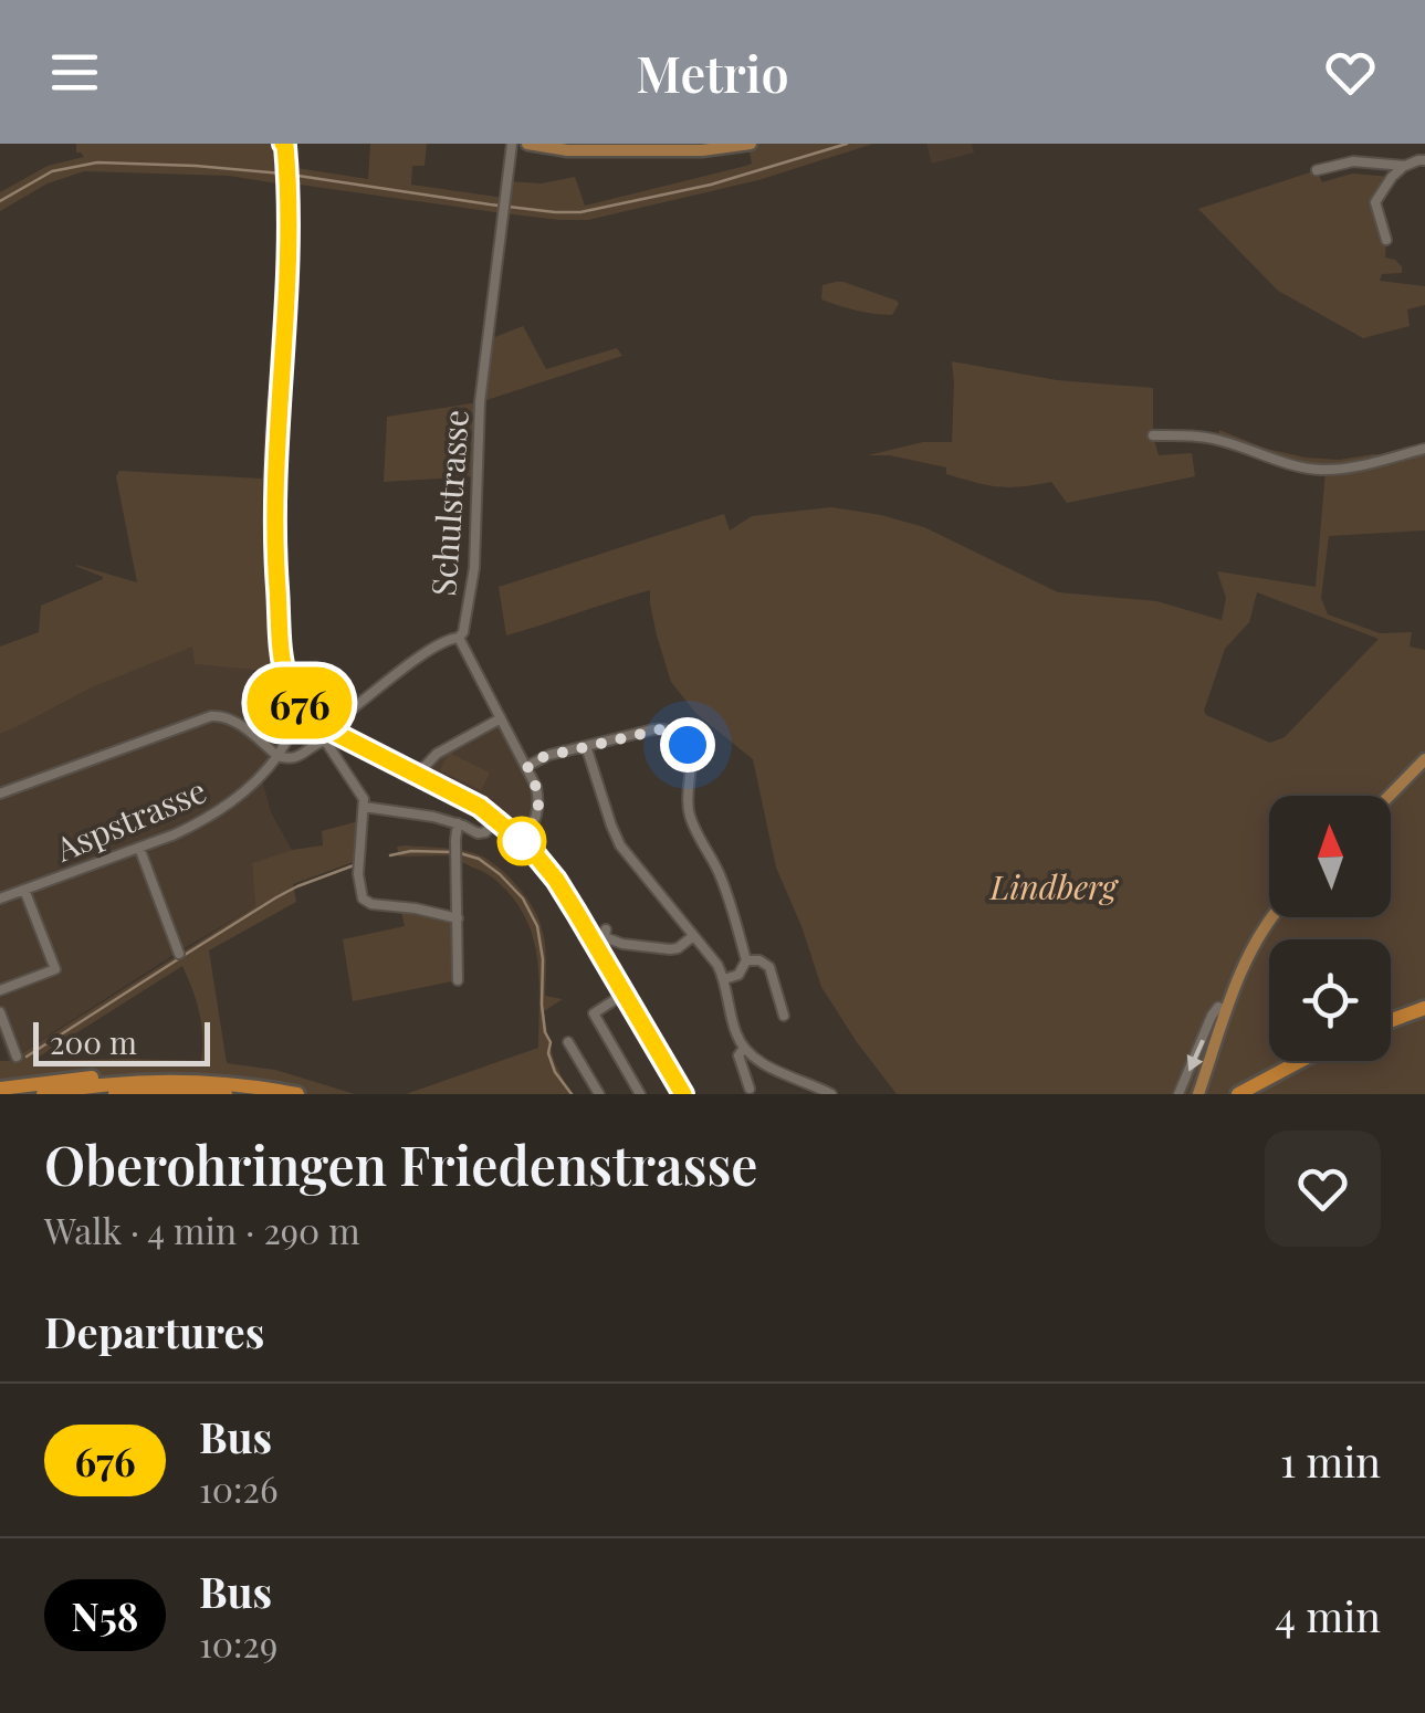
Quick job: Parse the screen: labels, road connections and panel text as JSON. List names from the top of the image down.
{
  "streets": {
    "street": ["Schulstrasse", "Aspstrasse"]
  },
  "parks": ["Lindberg"],
  "lines": ["bus line 676"],
  "scale_bar": "200 m",
  "north": "top",
  "page": {
    "header": "Metrio",
    "on_map": "676",
    "scale": "200 m",
    "heading": [
      ["Oberohringen Friedenstrasse", "Walk · 4 min · 290 m"],
      "Departures"
    ],
    "list": [
      {
        "mark": "676",
        "name": "Bus",
        "note": "10:26",
        "value": "1 min"
      },
      {
        "mark": "N58",
        "name": "Bus",
        "note": "10:29",
        "value": "4 min"
      }
    ]
  }
}
